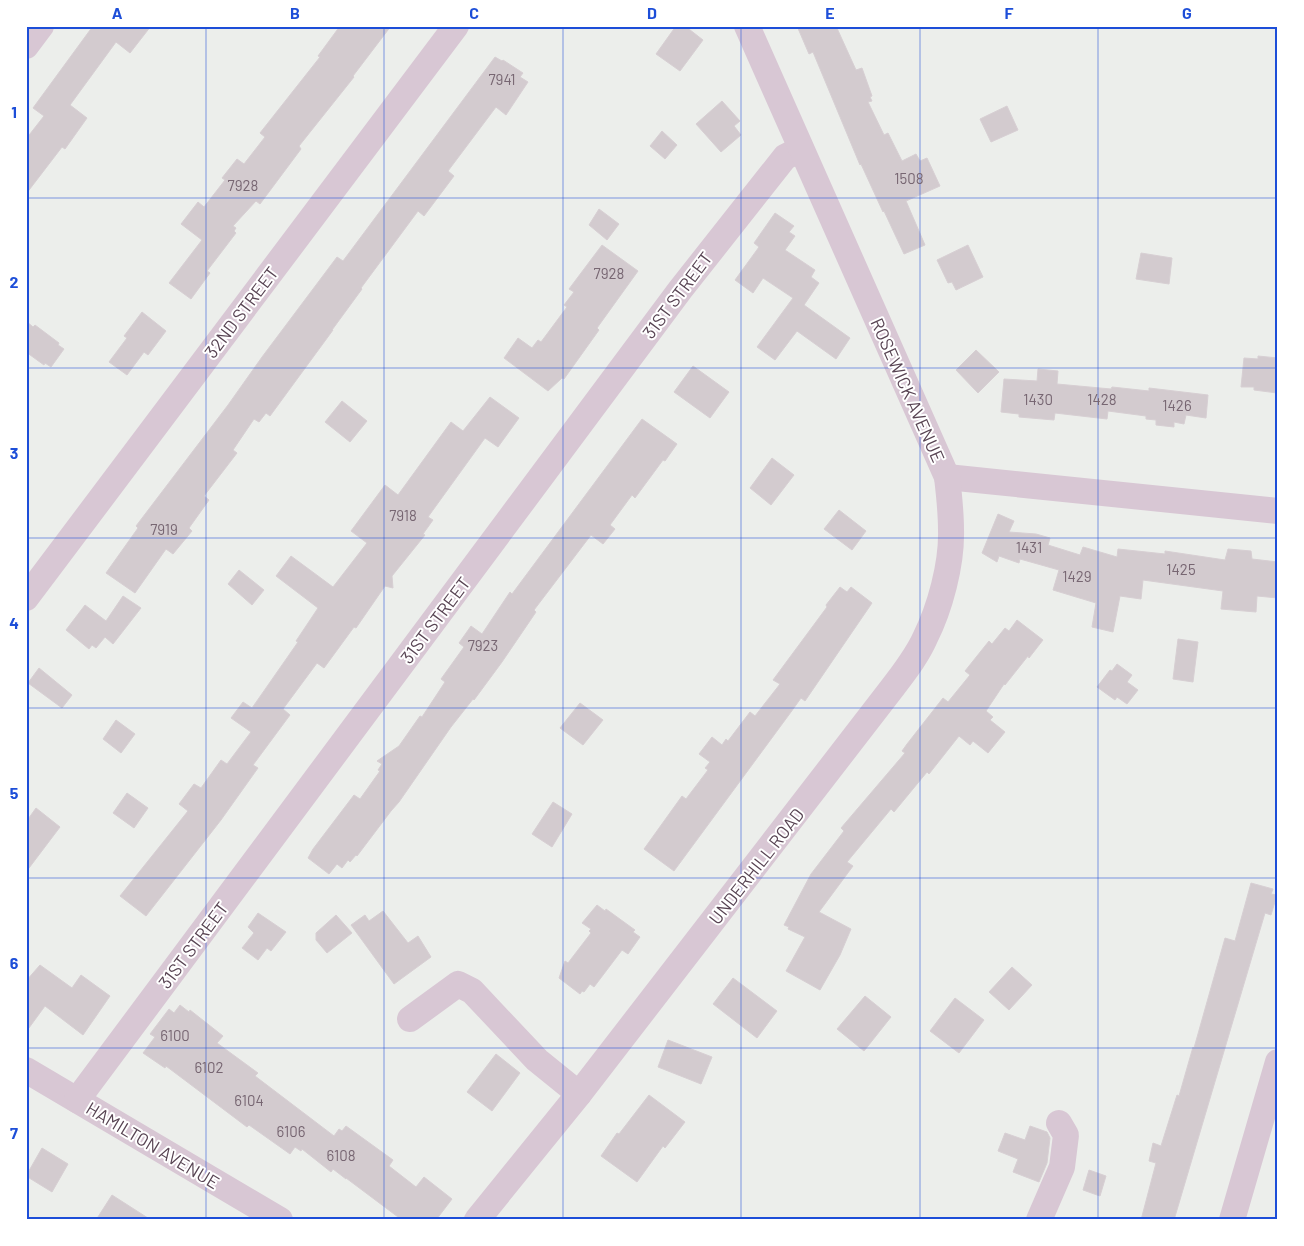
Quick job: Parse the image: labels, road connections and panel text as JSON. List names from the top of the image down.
{
  "streets": {
    "street": [
      "31ST STREET",
      "32ND STREET",
      "ROSEWICK AVENUE",
      "UNDERHILL ROAD",
      "HAMILTON AVENUE"
    ]
  },
  "crossings": [
    ["31ST STREET", "ROSEWICK AVENUE"],
    ["31ST STREET", "HAMILTON AVENUE"],
    ["ROSEWICK AVENUE", "UNDERHILL ROAD"]
  ],
  "house_numbers": [
    "7941",
    "1508",
    "7928",
    "7928",
    "1430",
    "1428",
    "1426",
    "7918",
    "7919",
    "1431",
    "1425",
    "1429",
    "7923",
    "6100",
    "6102",
    "6104",
    "6106",
    "6108"
  ],
  "grid": {
    "columns": [
      "A",
      "B",
      "C",
      "D",
      "E",
      "F",
      "G"
    ],
    "rows": [
      "1",
      "2",
      "3",
      "4",
      "5",
      "6",
      "7"
    ]
  }
}
